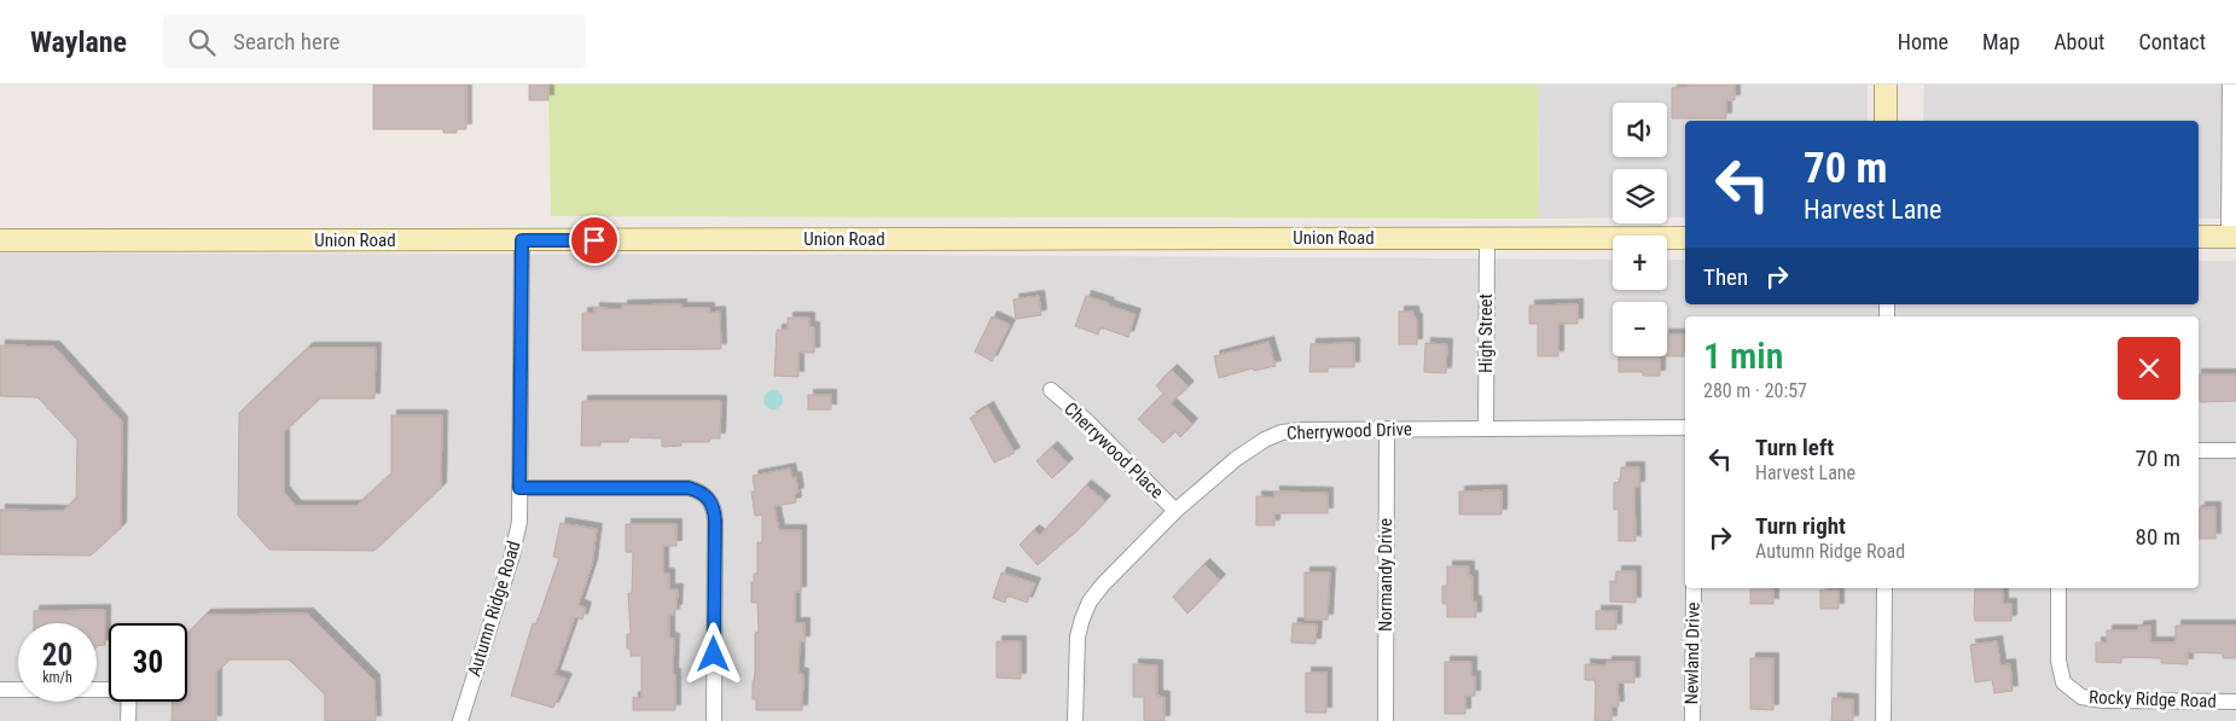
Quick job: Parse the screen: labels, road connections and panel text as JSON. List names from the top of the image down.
{
  "streets": {
    "main road": ["Union Road"],
    "street": [
      "High Street",
      "Cherrywood Drive",
      "Cherrywood Place",
      "Normandy Drive",
      "Autumn Ridge Road",
      "Newland Drive",
      "Rocky Ridge Road"
    ]
  },
  "crossings": [
    ["Union Road", "High Street"],
    ["Union Road", "Autumn Ridge Road"],
    ["High Street", "Cherrywood Drive"],
    ["Cherrywood Drive", "Cherrywood Place"],
    ["Cherrywood Drive", "Normandy Drive"]
  ],
  "page": {
    "header": "Waylane",
    "search": "Search here",
    "nav": [
      "Home",
      "Map",
      "About",
      "Contact"
    ],
    "map_buttons": ["+", "−"],
    "turn": ["70 m", "Harvest Lane"],
    "then": "Then",
    "heading": ["1 min", "280 m · 20:57"],
    "list": [
      {
        "name": "Turn left",
        "note": "Harvest Lane",
        "value": "70 m"
      },
      {
        "name": "Turn right",
        "note": "Autumn Ridge Road",
        "value": "80 m"
      }
    ],
    "speed": "20 km/h",
    "limit": "30"
  }
}
